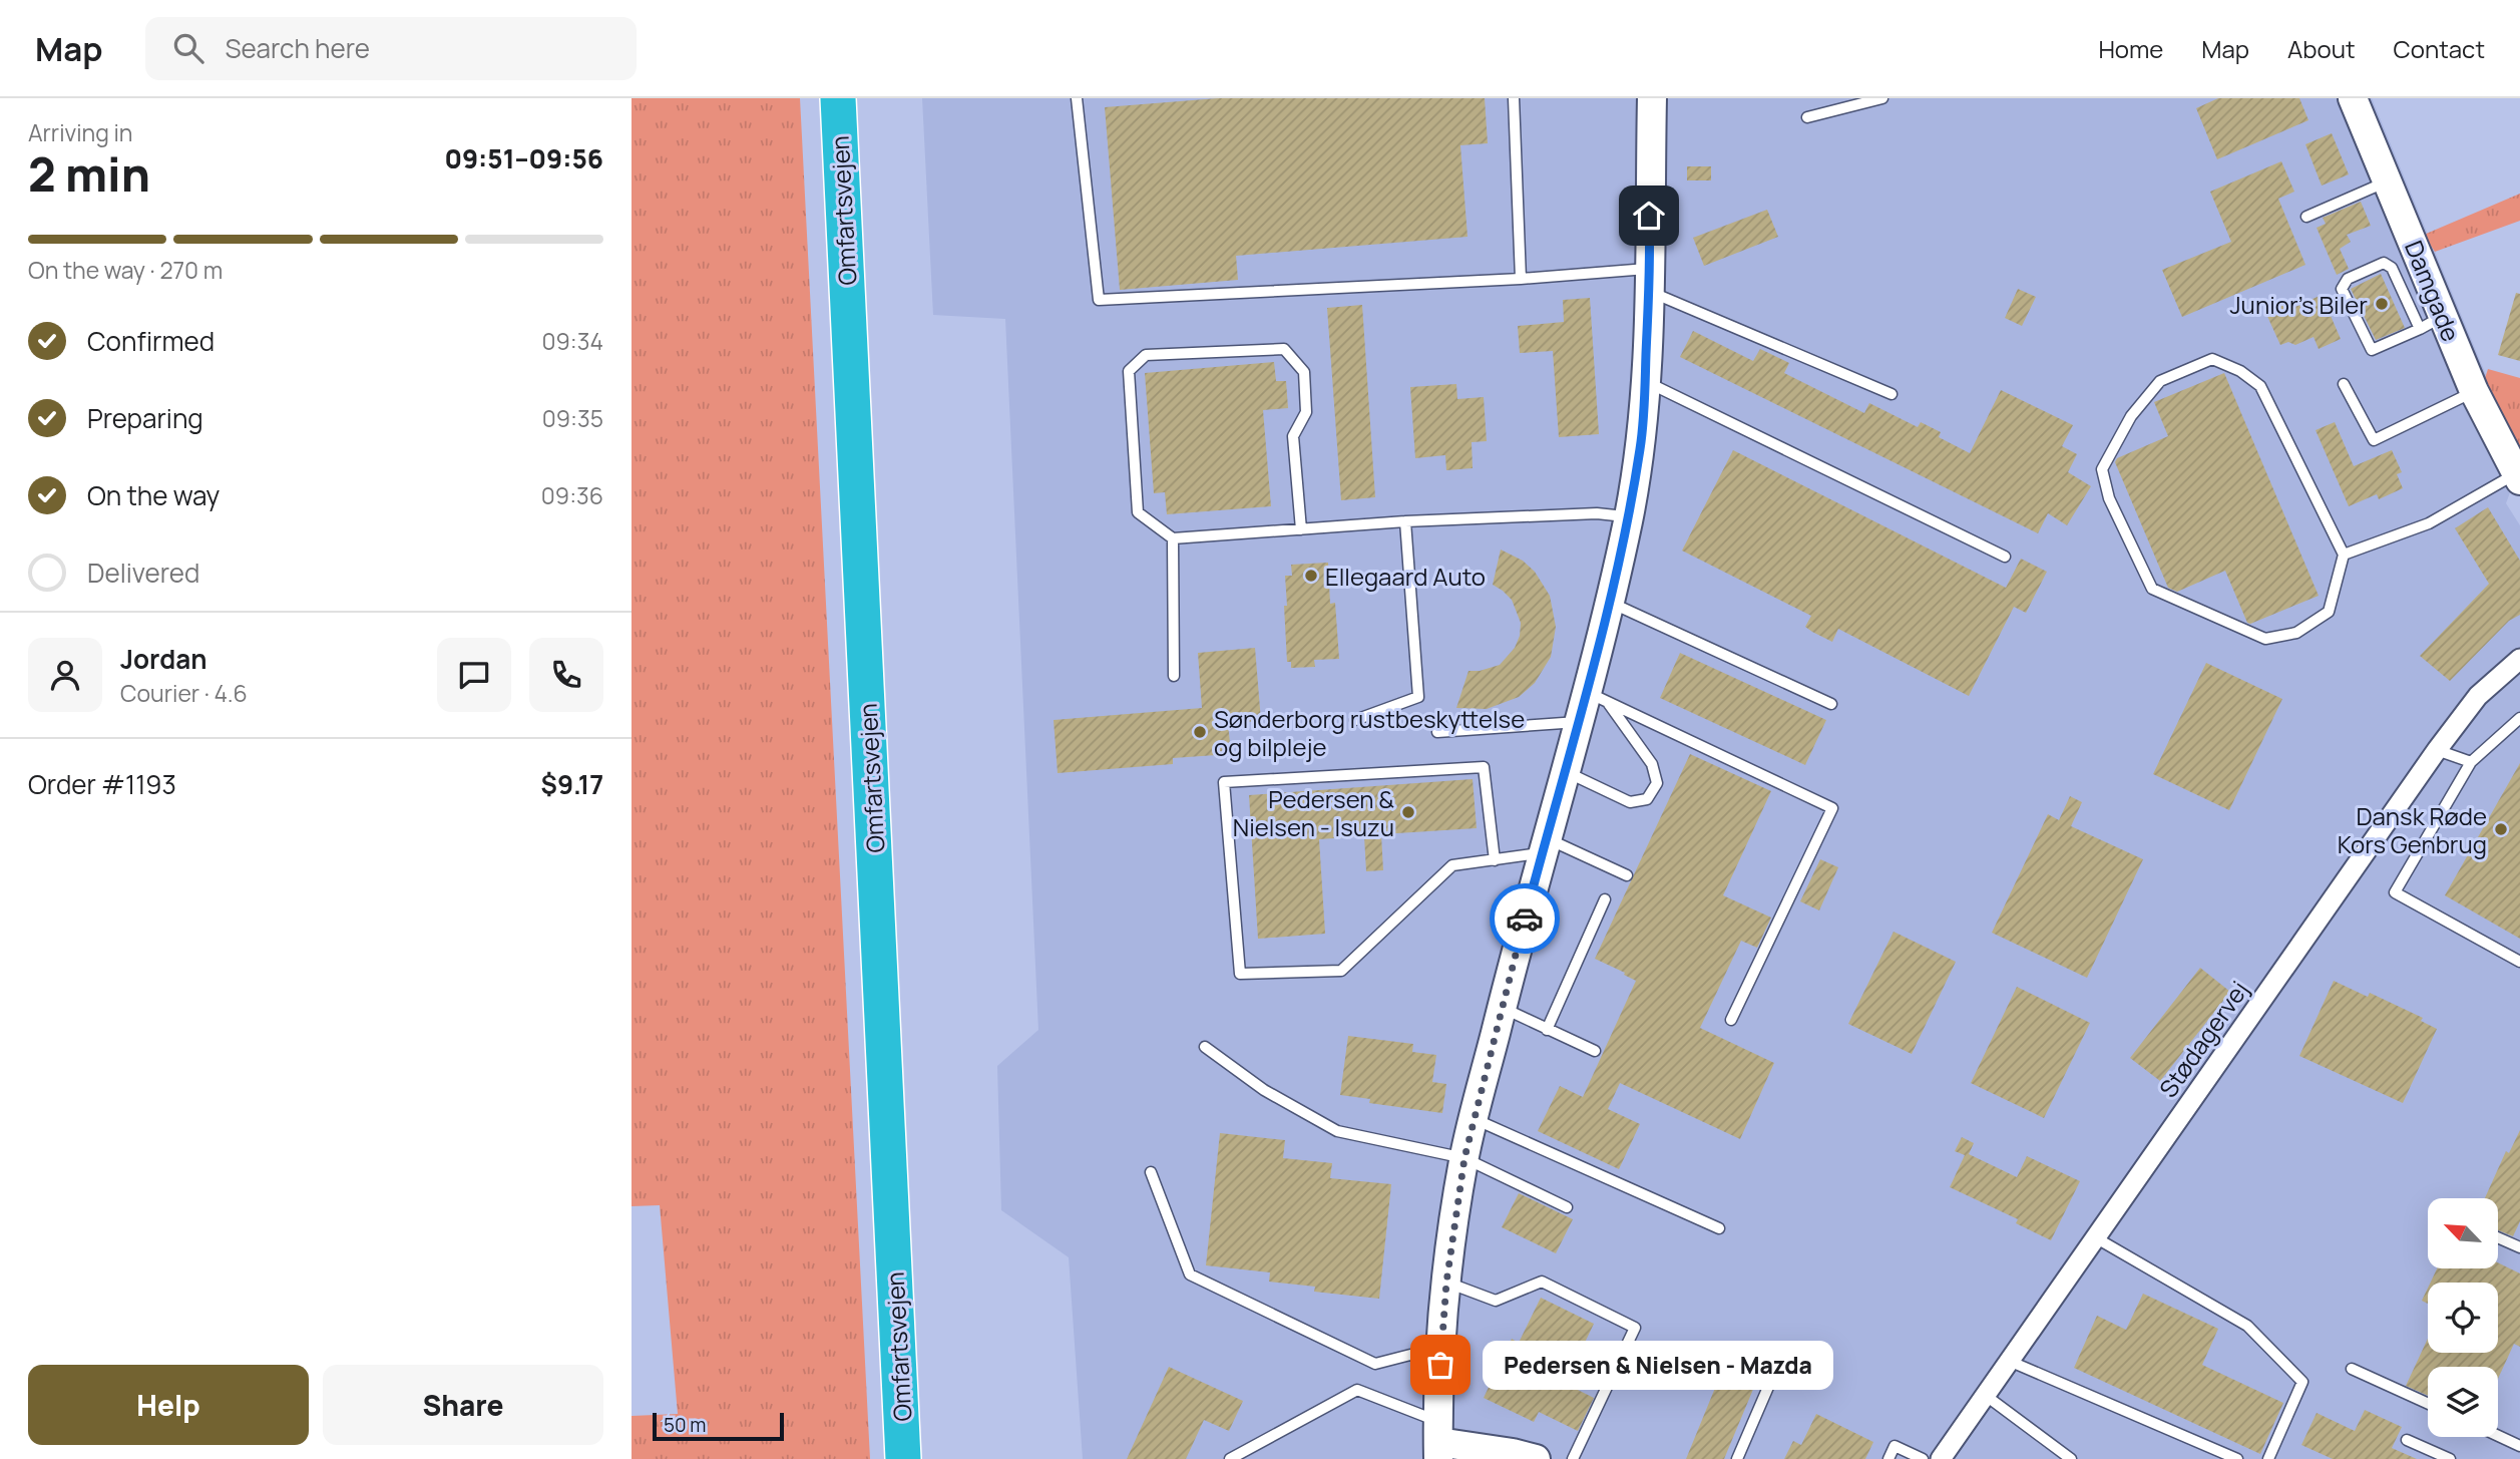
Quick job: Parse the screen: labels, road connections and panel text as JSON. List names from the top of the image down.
{
  "streets": {
    "highway": ["Omfartsvejen"],
    "street": ["Damgade", "Stødagervej"]
  },
  "places": [
    "Junior's Biler",
    "Ellegaard Auto",
    "Sønderborg rustbeskyttelse og bilpleje",
    "Pedersen & Nielsen - Isuzu",
    "Dansk Røde Kors Genbrug",
    "Pedersen & Nielsen - Mazda"
  ],
  "scale_bar": "50 m",
  "north": "top left",
  "page": {
    "header": "Map",
    "search": "Search here",
    "nav": [
      "Home",
      "Map",
      "About",
      "Contact"
    ],
    "heading": ["2 min", "Arriving in", "09:51–09:56"],
    "panel": [
      "Jordan",
      "Courier · 4.6",
      "Order #1193",
      "$9.17"
    ],
    "bar": "On the way · 270 m",
    "list": [
      ["Confirmed", "09:34"],
      ["Preparing", "09:35"],
      ["On the way", "09:36"],
      "Delivered"
    ],
    "bubble": "Pedersen & Nielsen - Mazda",
    "buttons": ["Help", "Share"],
    "scale": "50 m"
  }
}
